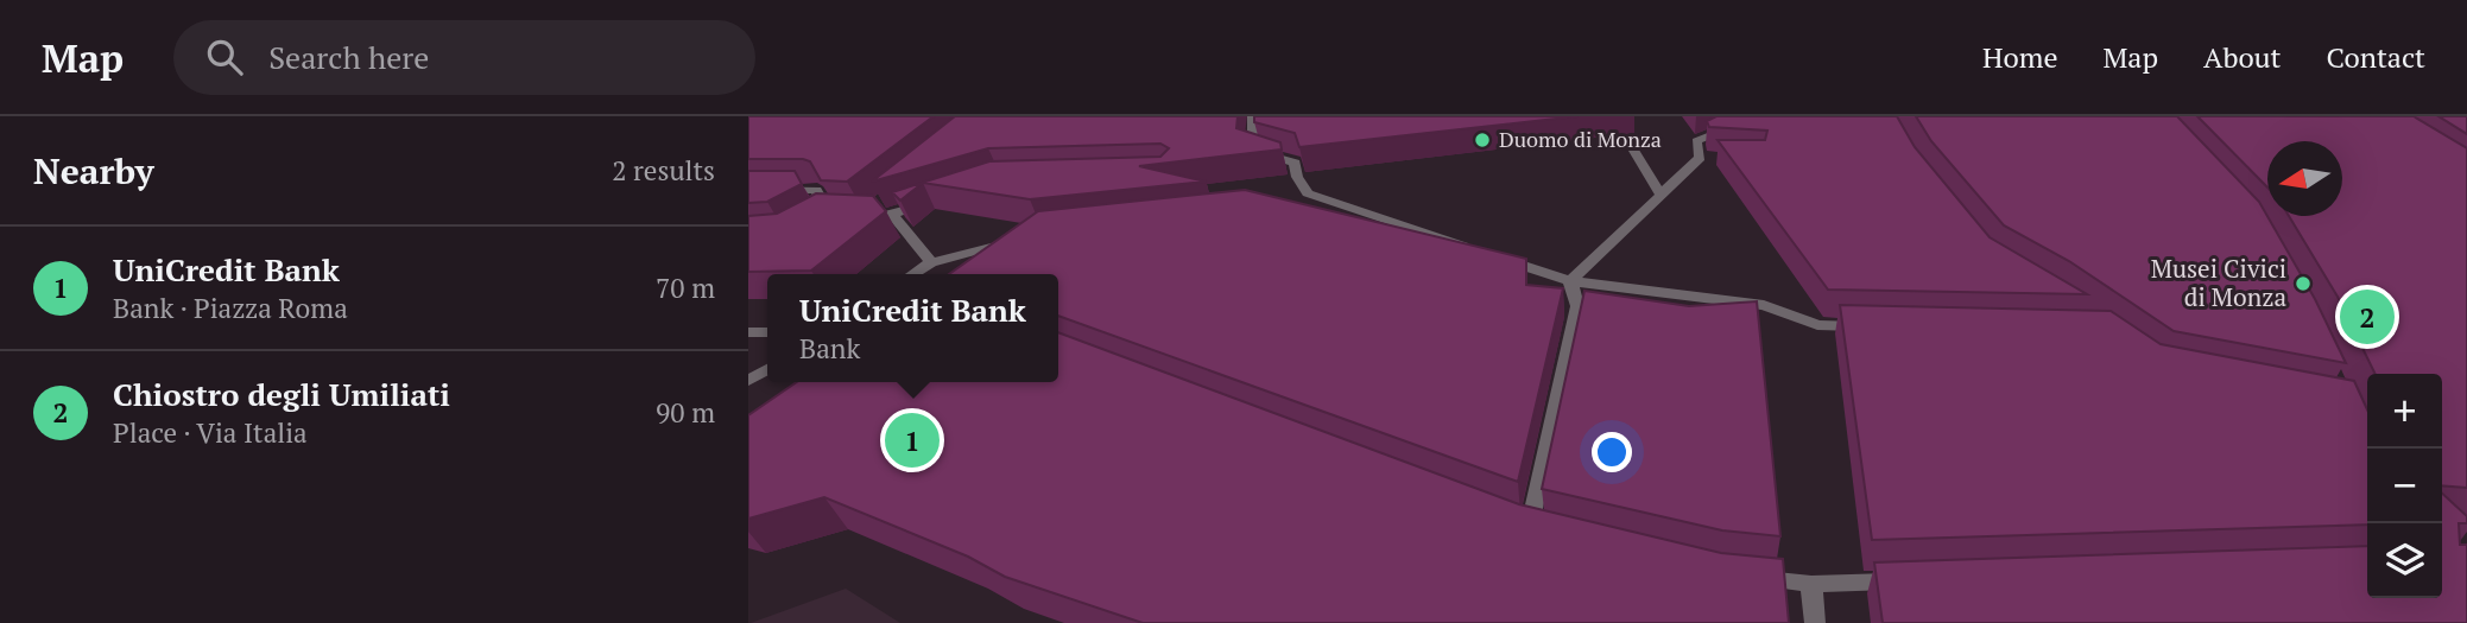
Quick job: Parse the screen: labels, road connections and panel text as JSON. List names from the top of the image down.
{
  "places": ["Duomo di Monza", "Musei Civici di Monza"],
  "north": "left",
  "page": {
    "header": "Map",
    "search": "Search here",
    "nav": [
      "Home",
      "Map",
      "About",
      "Contact"
    ],
    "heading": ["Nearby", "2 results"],
    "list": [
      {
        "mark": "1",
        "name": "UniCredit Bank",
        "note": "Bank · Piazza Roma",
        "value": "70 m"
      },
      {
        "mark": "2",
        "name": "Chiostro degli Umiliati",
        "note": "Place · Via Italia",
        "value": "90 m"
      }
    ],
    "popup": ["UniCredit Bank", "Bank"],
    "pins": ["2", "1"],
    "map_buttons": ["+", "−"]
  }
}
